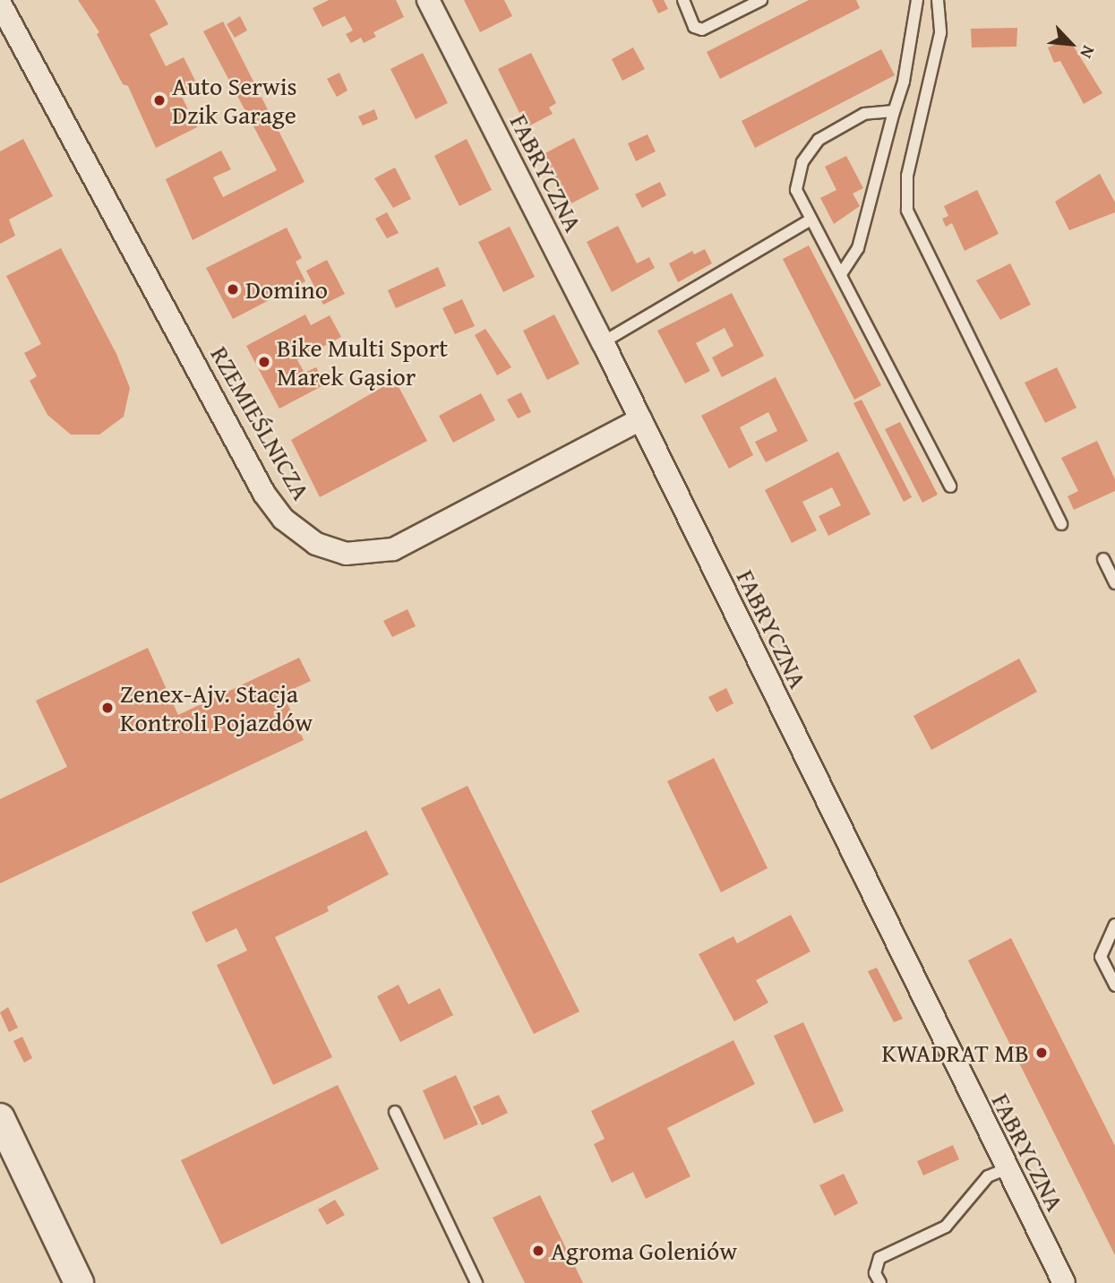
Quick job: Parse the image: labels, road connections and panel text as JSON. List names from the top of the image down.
{
  "streets": {
    "street": ["FABRYCZNA", "RZEMIEŚLNICZA"]
  },
  "crossings": [
    ["FABRYCZNA", "RZEMIEŚLNICZA"]
  ],
  "places": [
    "Auto Serwis Dzik Garage",
    "Domino",
    "Bike Multi Sport Marek Gąsior",
    "Zenex-Ajv. Stacja Kontroli Pojazdów",
    "KWADRAT MB",
    "Agroma Goleniów"
  ],
  "north": "bottom right"
}
